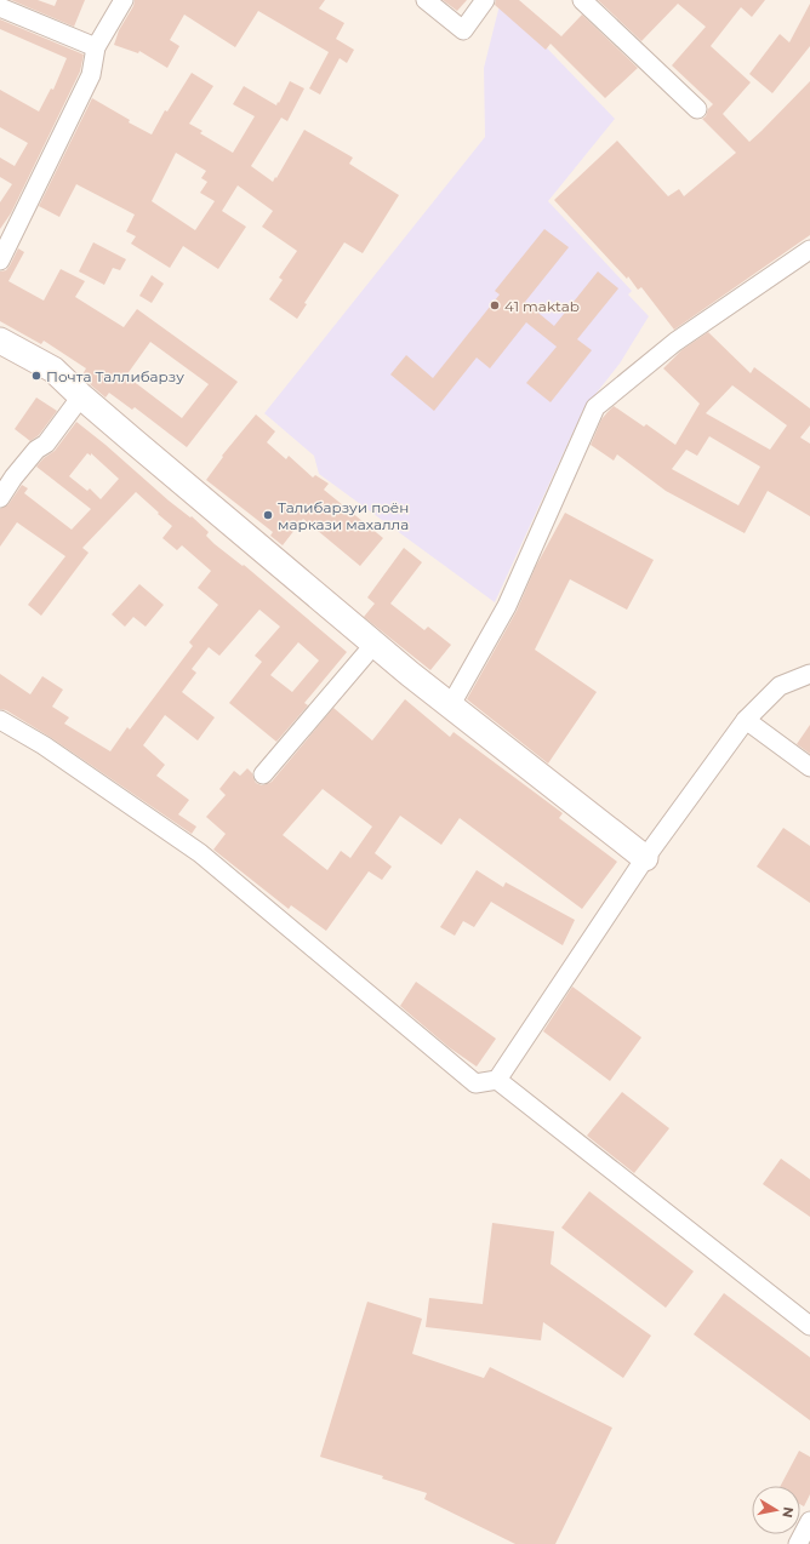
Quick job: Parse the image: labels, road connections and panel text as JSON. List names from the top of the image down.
{
  "places": ["41 maktab", "Почта Таллибарзу", "Талибарзуи поён маркази махалла"],
  "north": "right"
}
